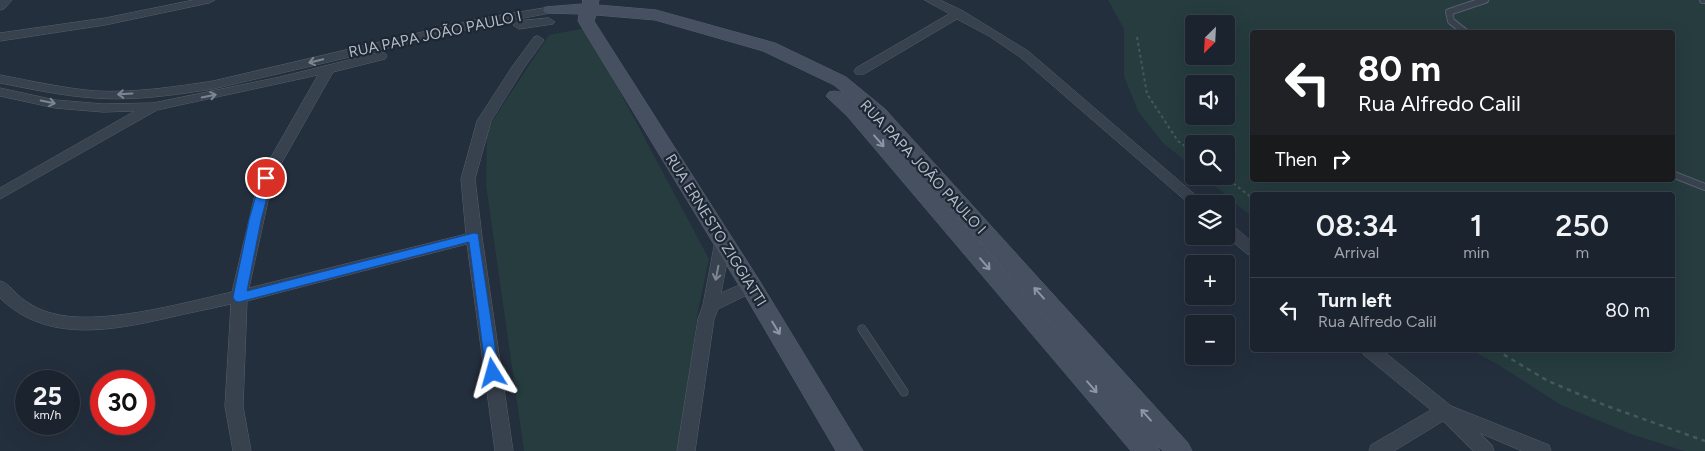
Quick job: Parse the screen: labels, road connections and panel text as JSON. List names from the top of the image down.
{
  "streets": {
    "street": ["RUA PAPA JOÃO PAULO I", "RUA ERNESTO ZIGGIATTI"]
  },
  "crossings": [
    ["RUA PAPA JOÃO PAULO I", "RUA ERNESTO ZIGGIATTI"]
  ],
  "one_way": ["RUA ERNESTO ZIGGIATTI"],
  "north": "bottom left",
  "page": {
    "map_buttons": ["+", "−"],
    "turn": ["80 m", "Rua Alfredo Calil"],
    "then": "Then",
    "eta": [
      "08:34",
      "Arrival",
      "1",
      "min",
      "250",
      "m"
    ],
    "list": [
      {
        "name": "Turn left",
        "note": "Rua Alfredo Calil",
        "value": "80 m"
      }
    ],
    "speed": "25 km/h",
    "limit": "30"
  }
}
